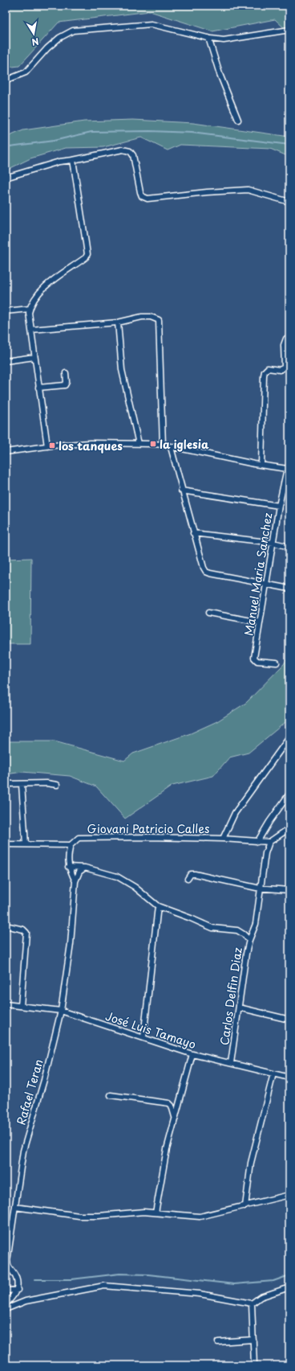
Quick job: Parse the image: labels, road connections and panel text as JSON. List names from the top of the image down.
{
  "streets": {
    "street": [
      "Manuel Maria Sanchez",
      "Giovani Patricio Calles",
      "Carlos Delfin Diaz",
      "José Luis Tamayo",
      "Rafael Teran"
    ]
  },
  "crossings": [
    ["Carlos Delfin Diaz", "José Luis Tamayo"],
    ["José Luis Tamayo", "Rafael Teran"]
  ],
  "places": {
    "transit": ["la iglesia", "los tanques"]
  },
  "north": "bottom"
}
